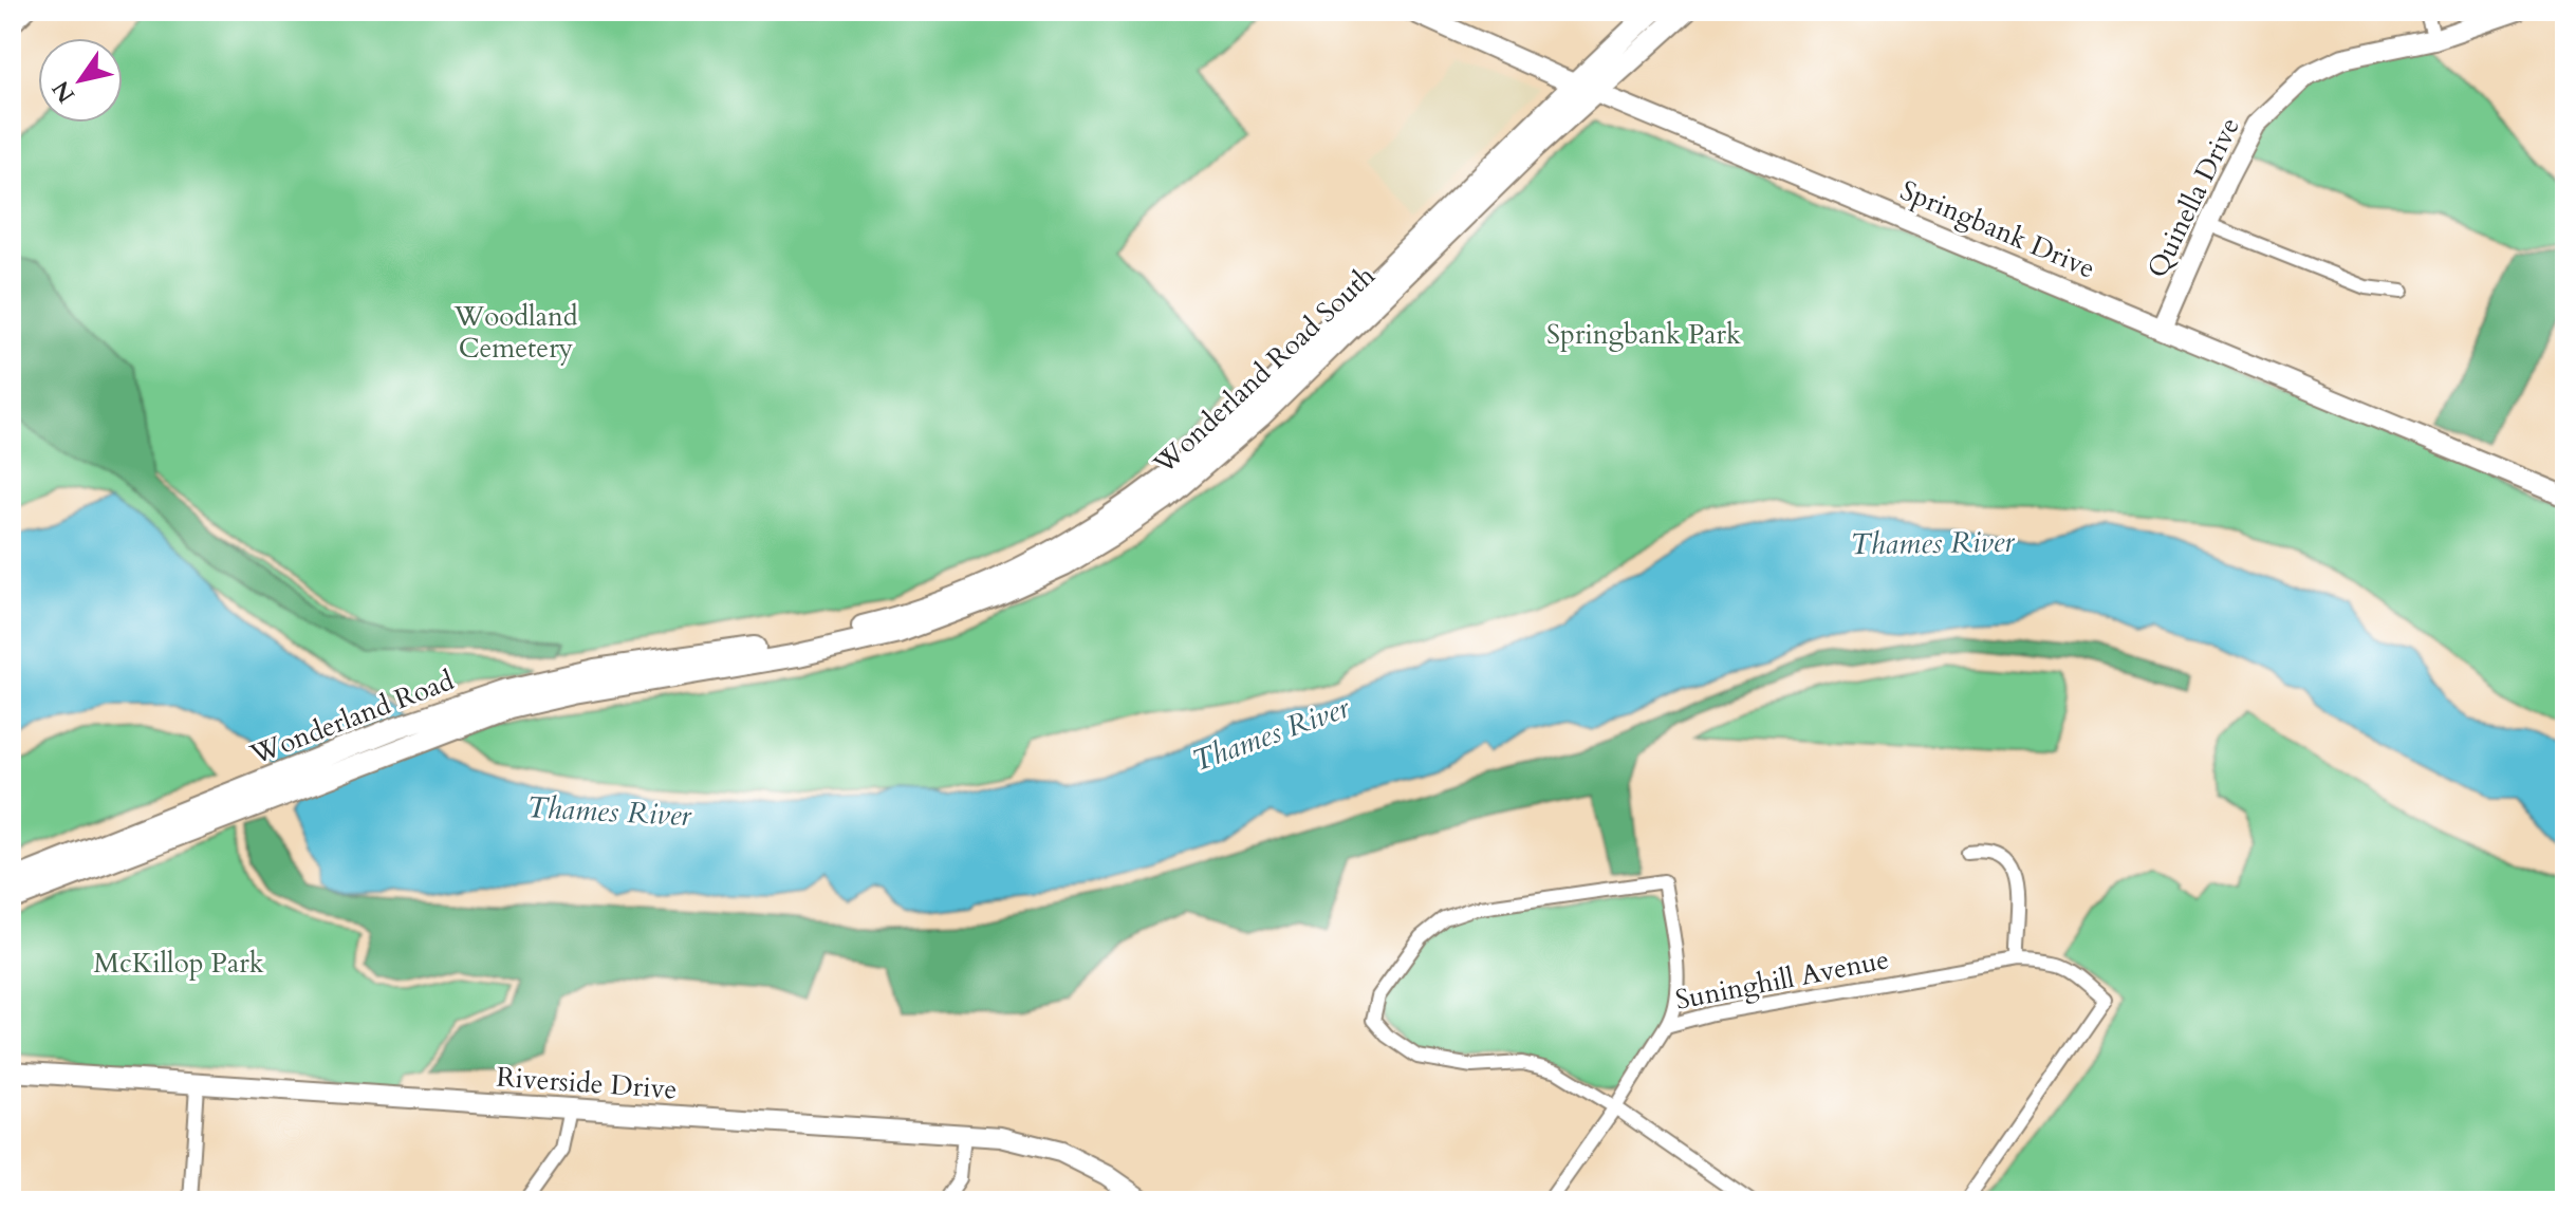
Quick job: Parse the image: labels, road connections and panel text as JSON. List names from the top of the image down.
{
  "streets": {
    "main road": [
      "Quinella Drive",
      "Springbank Drive",
      "Wonderland Road South",
      "Wonderland Road",
      "Riverside Drive"
    ],
    "street": ["Suninghill Avenue"]
  },
  "crossings": [
    ["Quinella Drive", "Springbank Drive"],
    ["Springbank Drive", "Wonderland Road South"],
    ["Wonderland Road South", "Wonderland Road"]
  ],
  "water": ["Thames River"],
  "parks": ["Woodland Cemetery", "Springbank Park", "McKillop Park"],
  "north": "bottom left"
}
